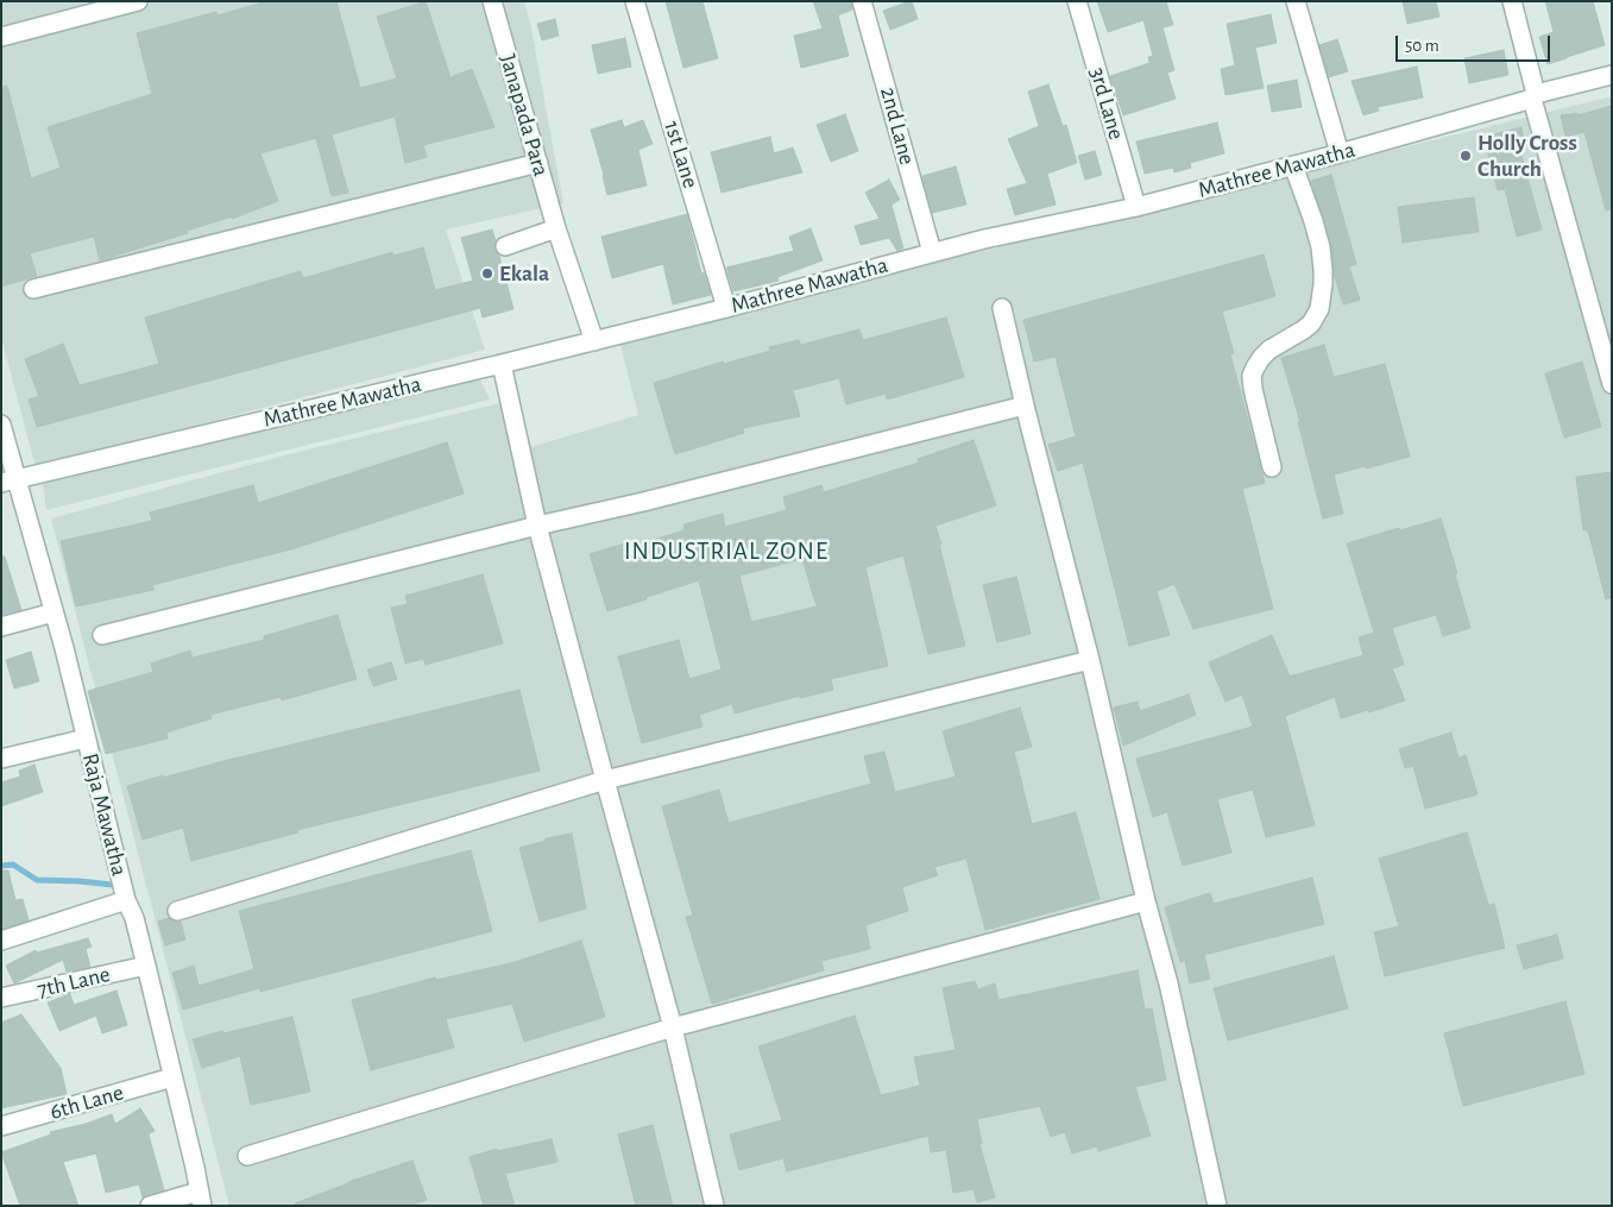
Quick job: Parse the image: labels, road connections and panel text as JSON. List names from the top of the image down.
{
  "streets": {
    "street": [
      "3rd Lane",
      "Janapada Para",
      "2nd Lane",
      "1st Lane",
      "Mathree Mawatha",
      "Raja Mawatha",
      "7th Lane",
      "6th Lane"
    ]
  },
  "crossings": [
    ["3rd Lane", "Mathree Mawatha"],
    ["Janapada Para", "Mathree Mawatha"],
    ["2nd Lane", "Mathree Mawatha"],
    ["1st Lane", "Mathree Mawatha"],
    ["Mathree Mawatha", "Raja Mawatha"],
    ["Raja Mawatha", "7th Lane"],
    ["Raja Mawatha", "6th Lane"]
  ],
  "districts": ["INDUSTRIAL ZONE"],
  "places": ["Holly Cross Church", "Ekala"],
  "scale_bar": "50 m"
}
